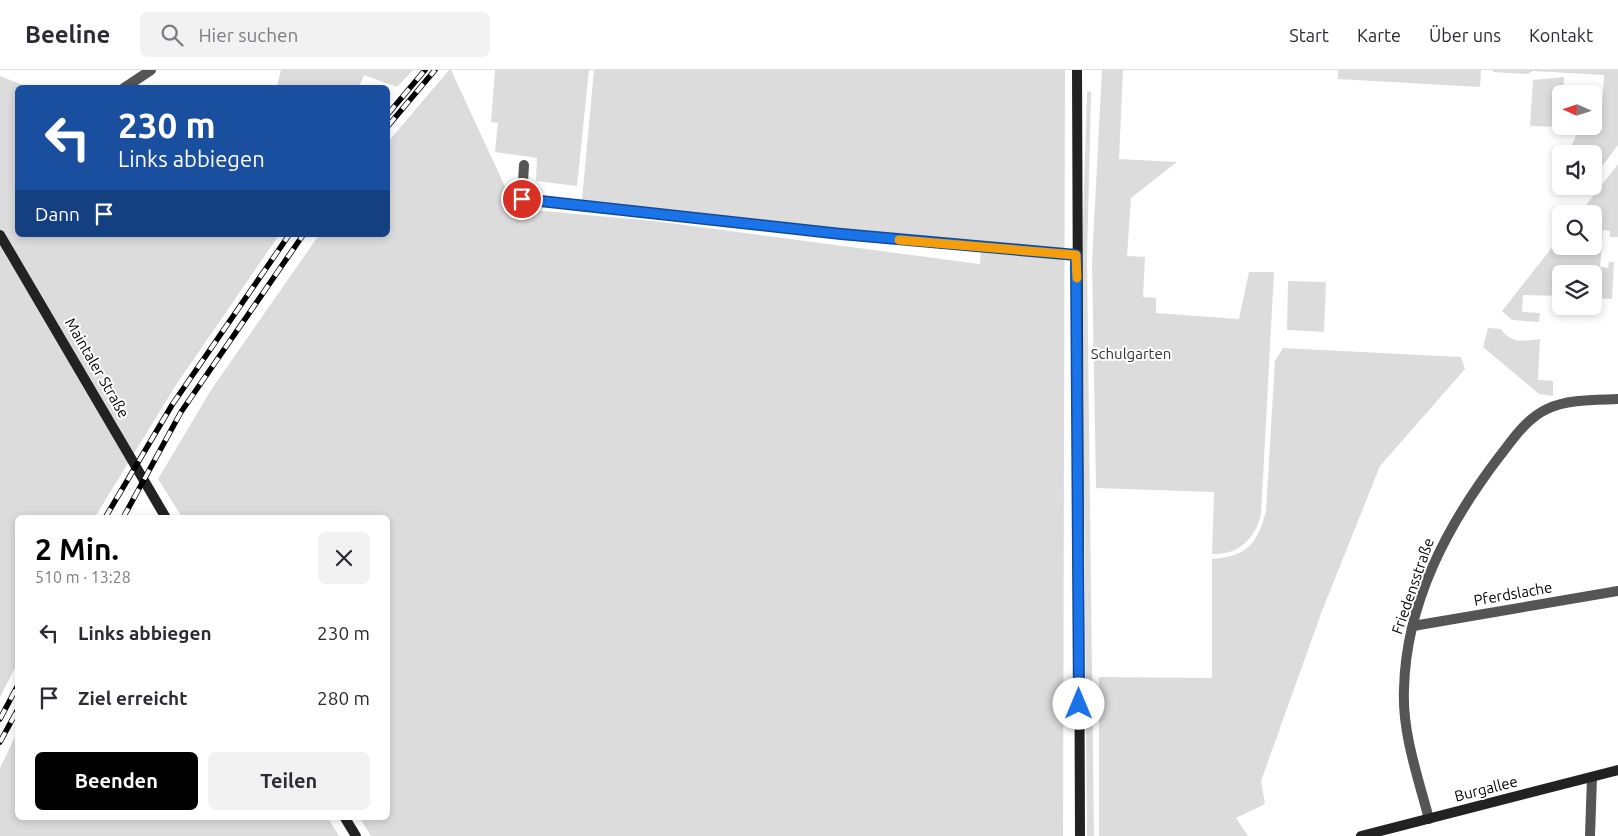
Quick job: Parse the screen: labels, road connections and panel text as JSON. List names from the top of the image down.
{
  "streets": {
    "main road": ["Maintaler Straße", "Burgallee"],
    "street": ["Friedensstraße", "Pferdslache"]
  },
  "crossings": [
    ["Friedensstraße", "Pferdslache"],
    ["Friedensstraße", "Burgallee"]
  ],
  "parks": ["Schulgarten"],
  "north": "left",
  "page": {
    "header": "Beeline",
    "search": "Hier suchen",
    "nav": [
      "Start",
      "Karte",
      "Über uns",
      "Kontakt"
    ],
    "turn": ["230 m", "Links abbiegen"],
    "then": "Dann",
    "heading": ["2 Min.", "510 m · 13:28"],
    "list": [
      {
        "name": "Links abbiegen",
        "value": "230 m"
      },
      {
        "name": "Ziel erreicht",
        "value": "280 m"
      }
    ],
    "buttons": ["Beenden", "Teilen"]
  }
}
